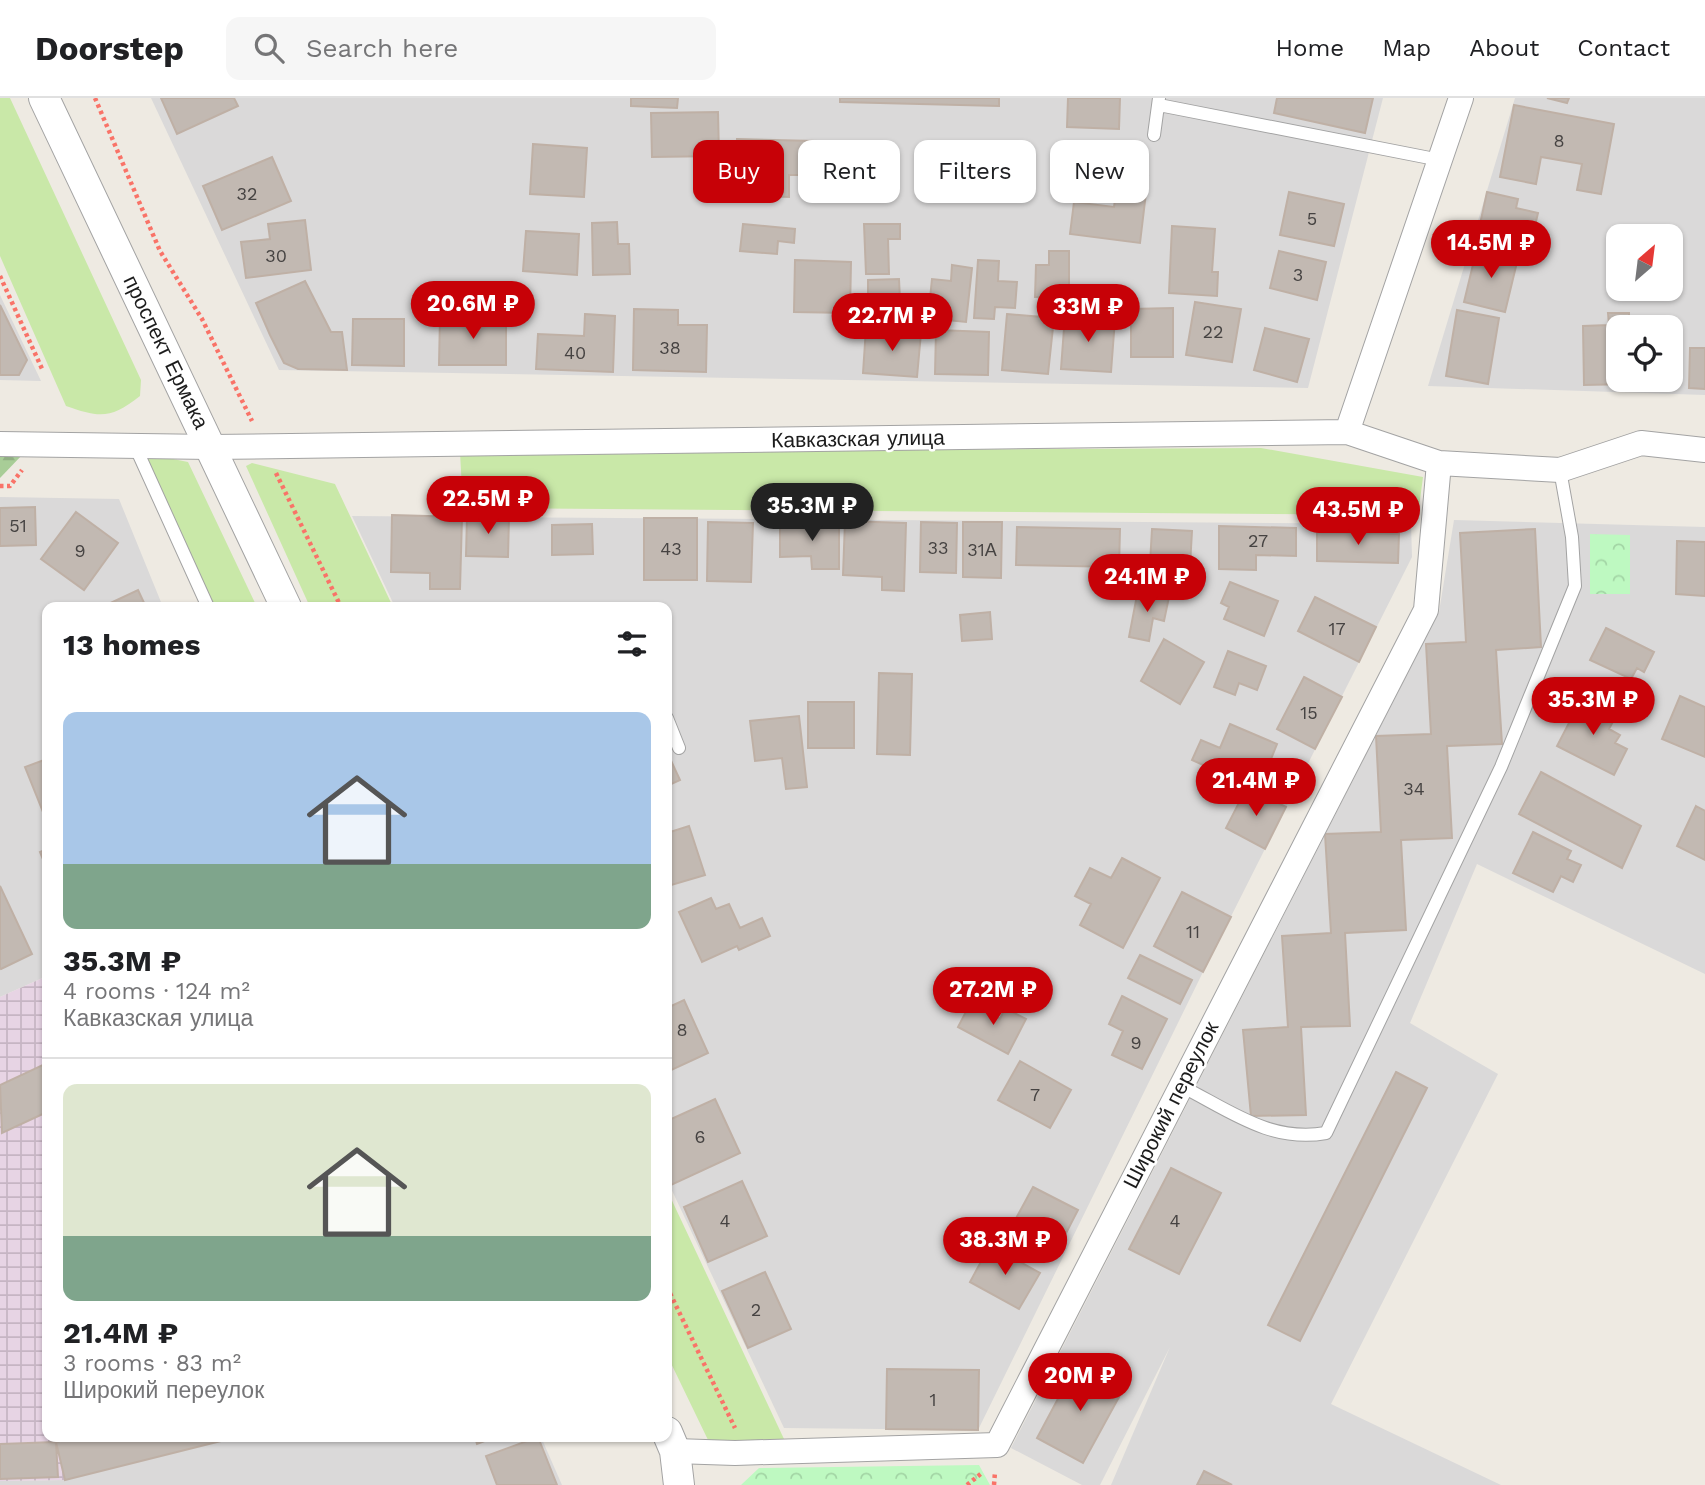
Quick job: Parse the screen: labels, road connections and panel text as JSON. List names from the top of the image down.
{
  "streets": {
    "street": ["проспект Ермака", "Кавказская улица", "Широкий переулок"]
  },
  "crossings": [
    ["проспект Ермака", "Кавказская улица"],
    ["Кавказская улица", "Широкий переулок"]
  ],
  "house_numbers": [
    "8",
    "32",
    "5",
    "30",
    "3",
    "22",
    "38",
    "40",
    "51",
    "27",
    "33",
    "43",
    "31А",
    "9",
    "17",
    "15",
    "34",
    "11",
    "8",
    "9",
    "7",
    "6",
    "4",
    "4",
    "2",
    "1"
  ],
  "north": "top right",
  "page": {
    "header": "Doorstep",
    "search": "Search here",
    "nav": [
      "Home",
      "Map",
      "About",
      "Contact"
    ],
    "chip": [
      "Buy",
      "Rent",
      "Filters",
      "New"
    ],
    "price": [
      "14.5M ₽",
      "20.6M ₽",
      "33M ₽",
      "22.7M ₽",
      "22.5M ₽",
      "35.3M ₽",
      "43.5M ₽",
      "24.1M ₽",
      "35.3M ₽",
      "21.4M ₽",
      "27.2M ₽",
      "38.3M ₽",
      "20M ₽"
    ],
    "heading": "13 homes",
    "list": [
      {
        "name": "35.3M ₽",
        "note": "4 rooms · 124 m² · Кавказская улица"
      },
      {
        "name": "21.4M ₽",
        "note": "3 rooms · 83 m² · Широкий переулок"
      }
    ]
  }
}
